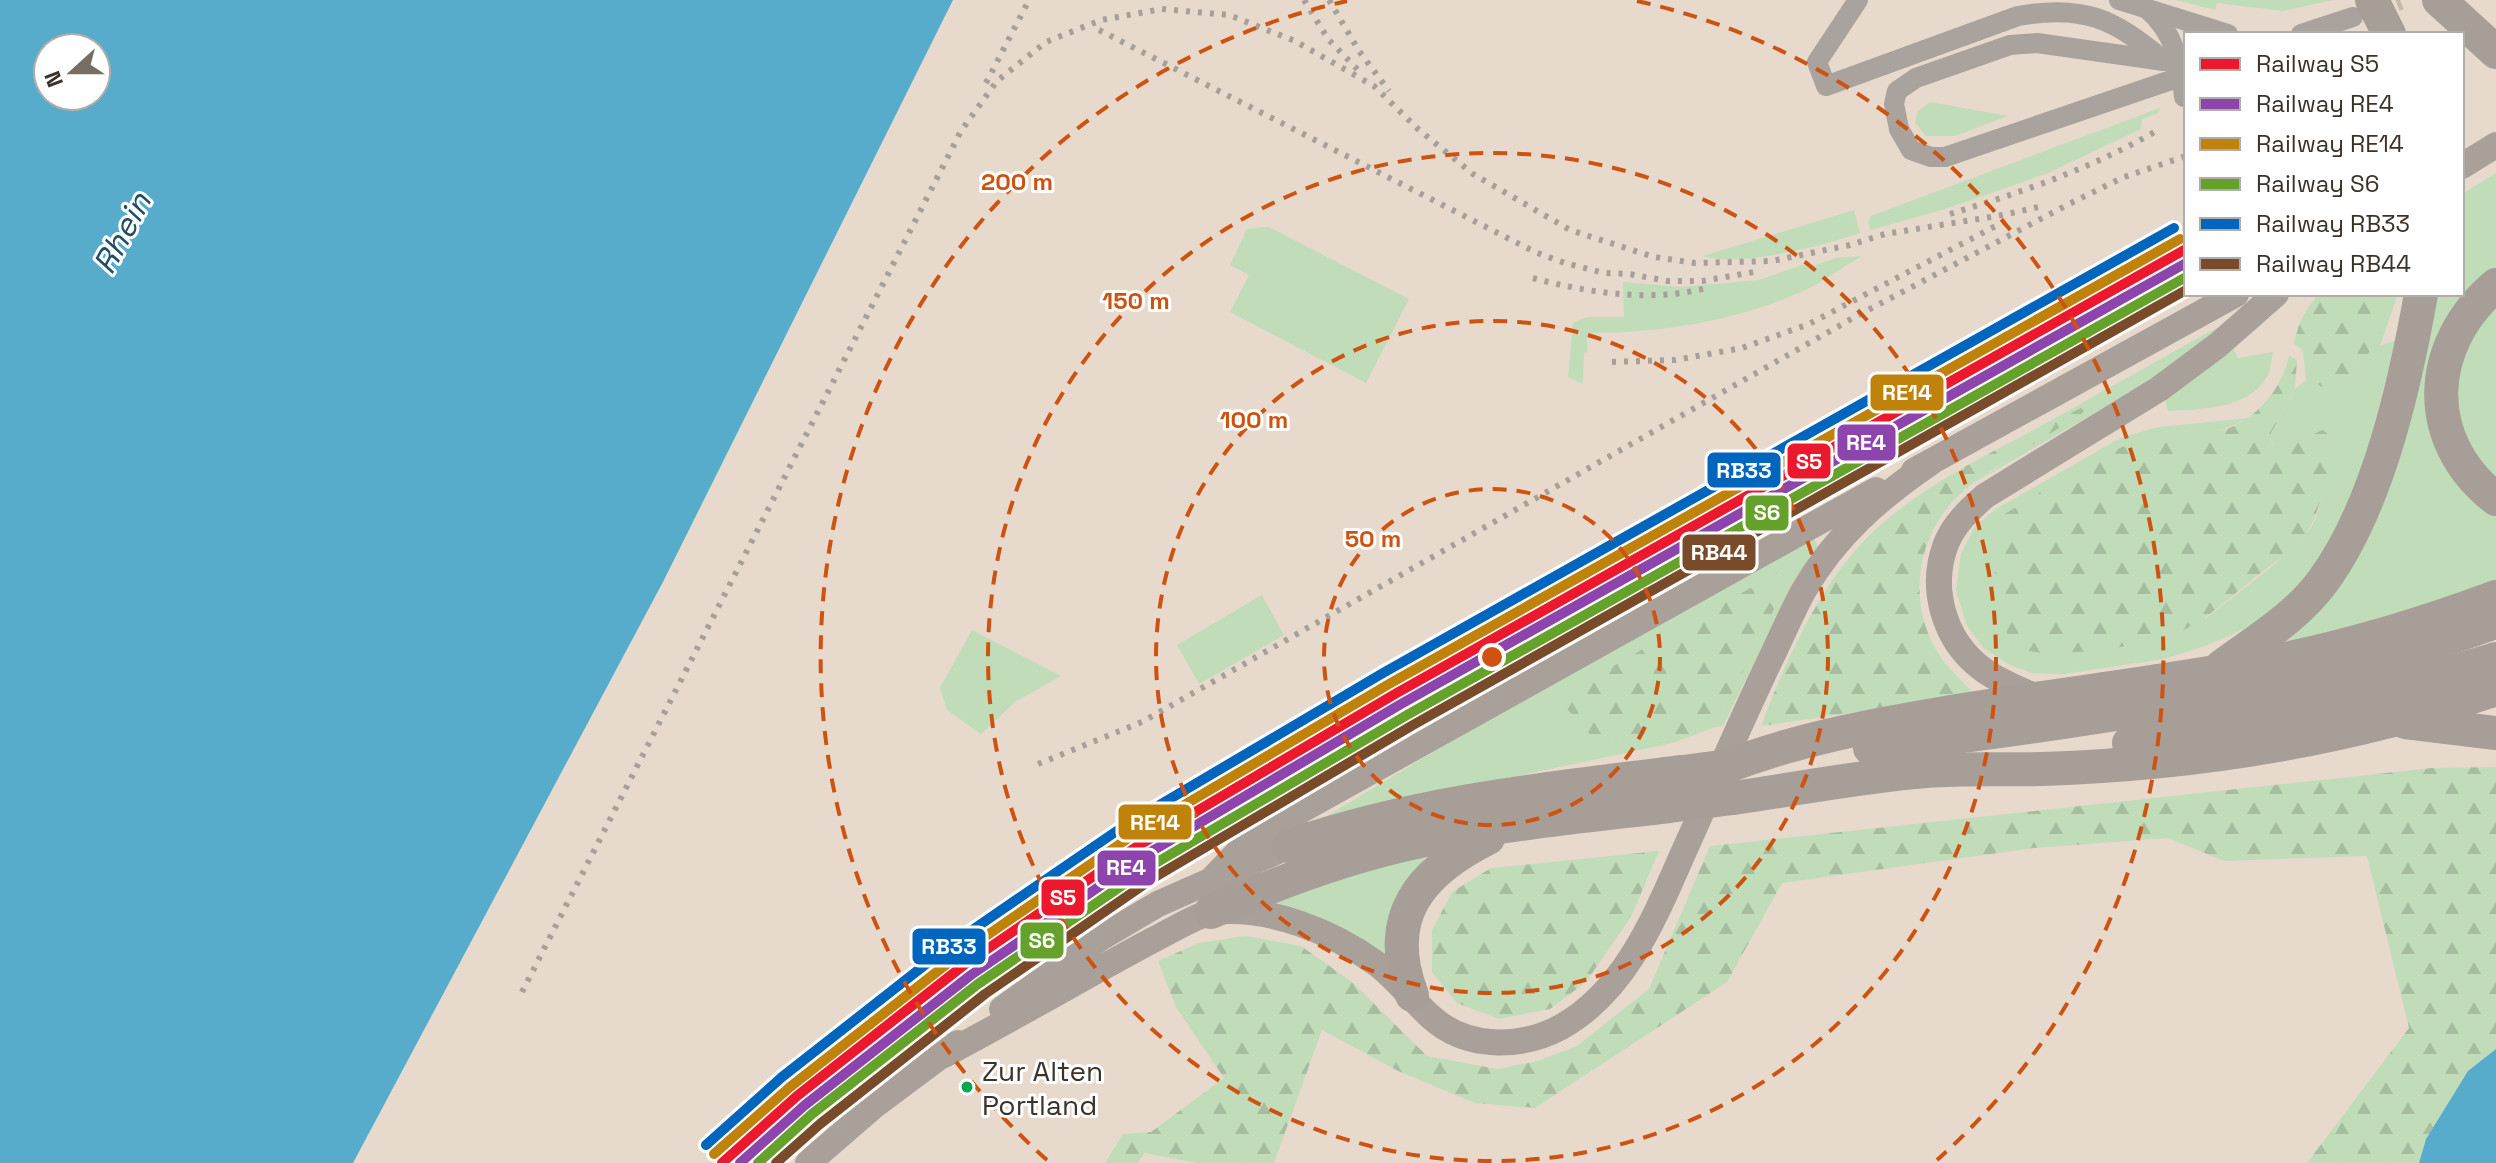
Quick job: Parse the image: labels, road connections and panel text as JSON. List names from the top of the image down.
{
  "water": ["Rhein"],
  "places": ["Zur Alten Portland"],
  "lines": [
    "rail line RB33",
    "rail line RE14",
    "rail line S5",
    "rail line RE4",
    "rail line S6",
    "rail line RB44"
  ],
  "legend": [
    "Railway S5",
    "Railway RE4",
    "Railway RE14",
    "Railway S6",
    "Railway RB33",
    "Railway RB44"
  ],
  "north": "left",
  "rings": [
    "200 m",
    "150 m",
    "100 m",
    "50 m"
  ]
}
